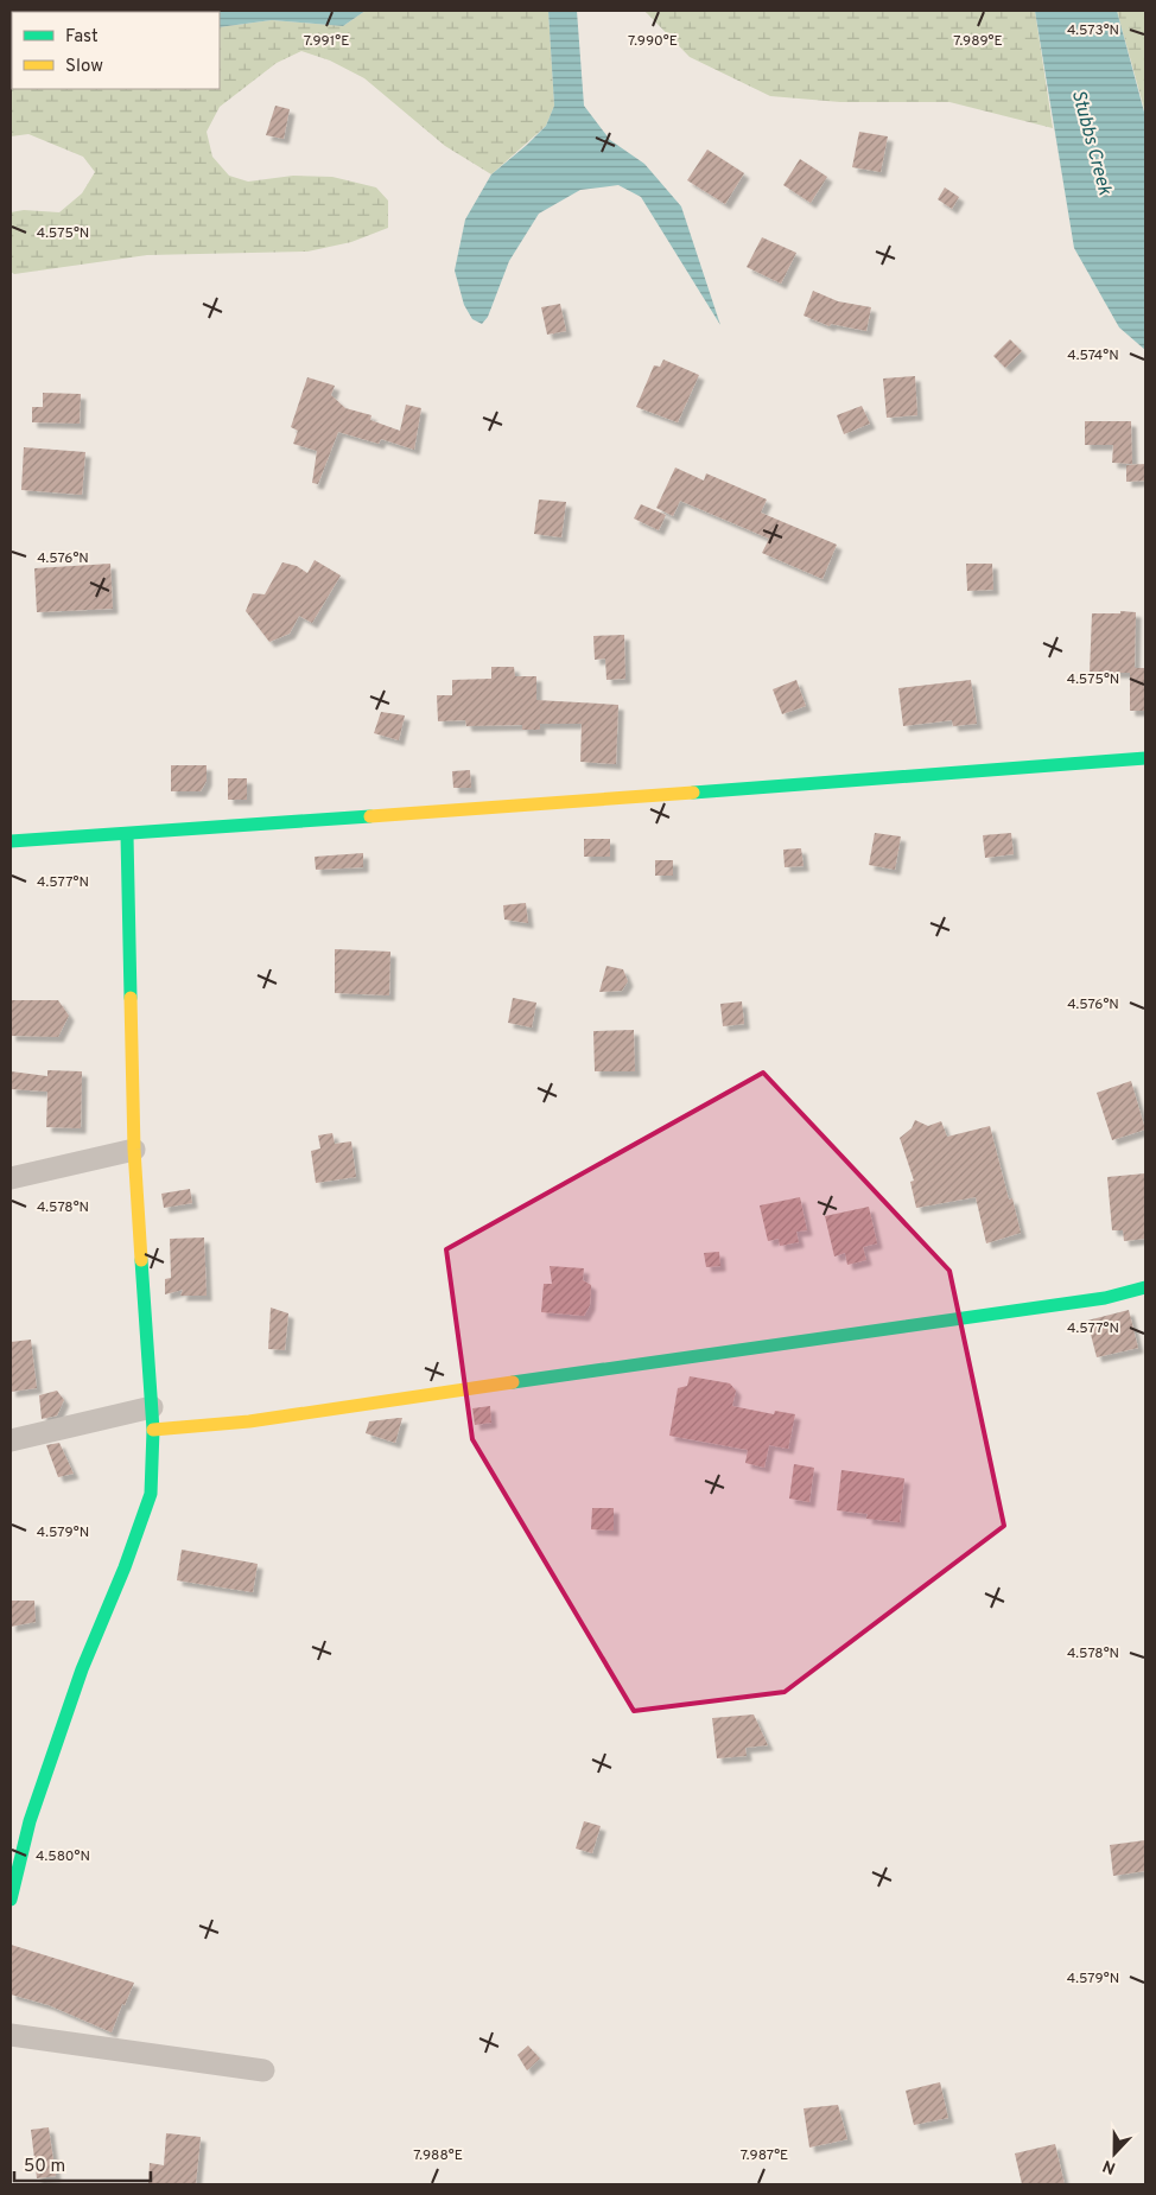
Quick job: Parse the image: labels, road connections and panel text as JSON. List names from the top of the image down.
{
  "water": ["Stubbs Creek"],
  "legend": ["Fast", "Slow"],
  "scale_bar": "50 m",
  "north": "bottom",
  "coordinates": [
    "4.573°N",
    "7.991°E",
    "7.990°E",
    "7.989°E",
    "4.575°N",
    "4.574°N",
    "4.576°N",
    "4.577°N",
    "4.578°N",
    "4.579°N",
    "4.580°N",
    "7.988°E",
    "7.987°E"
  ]
}
